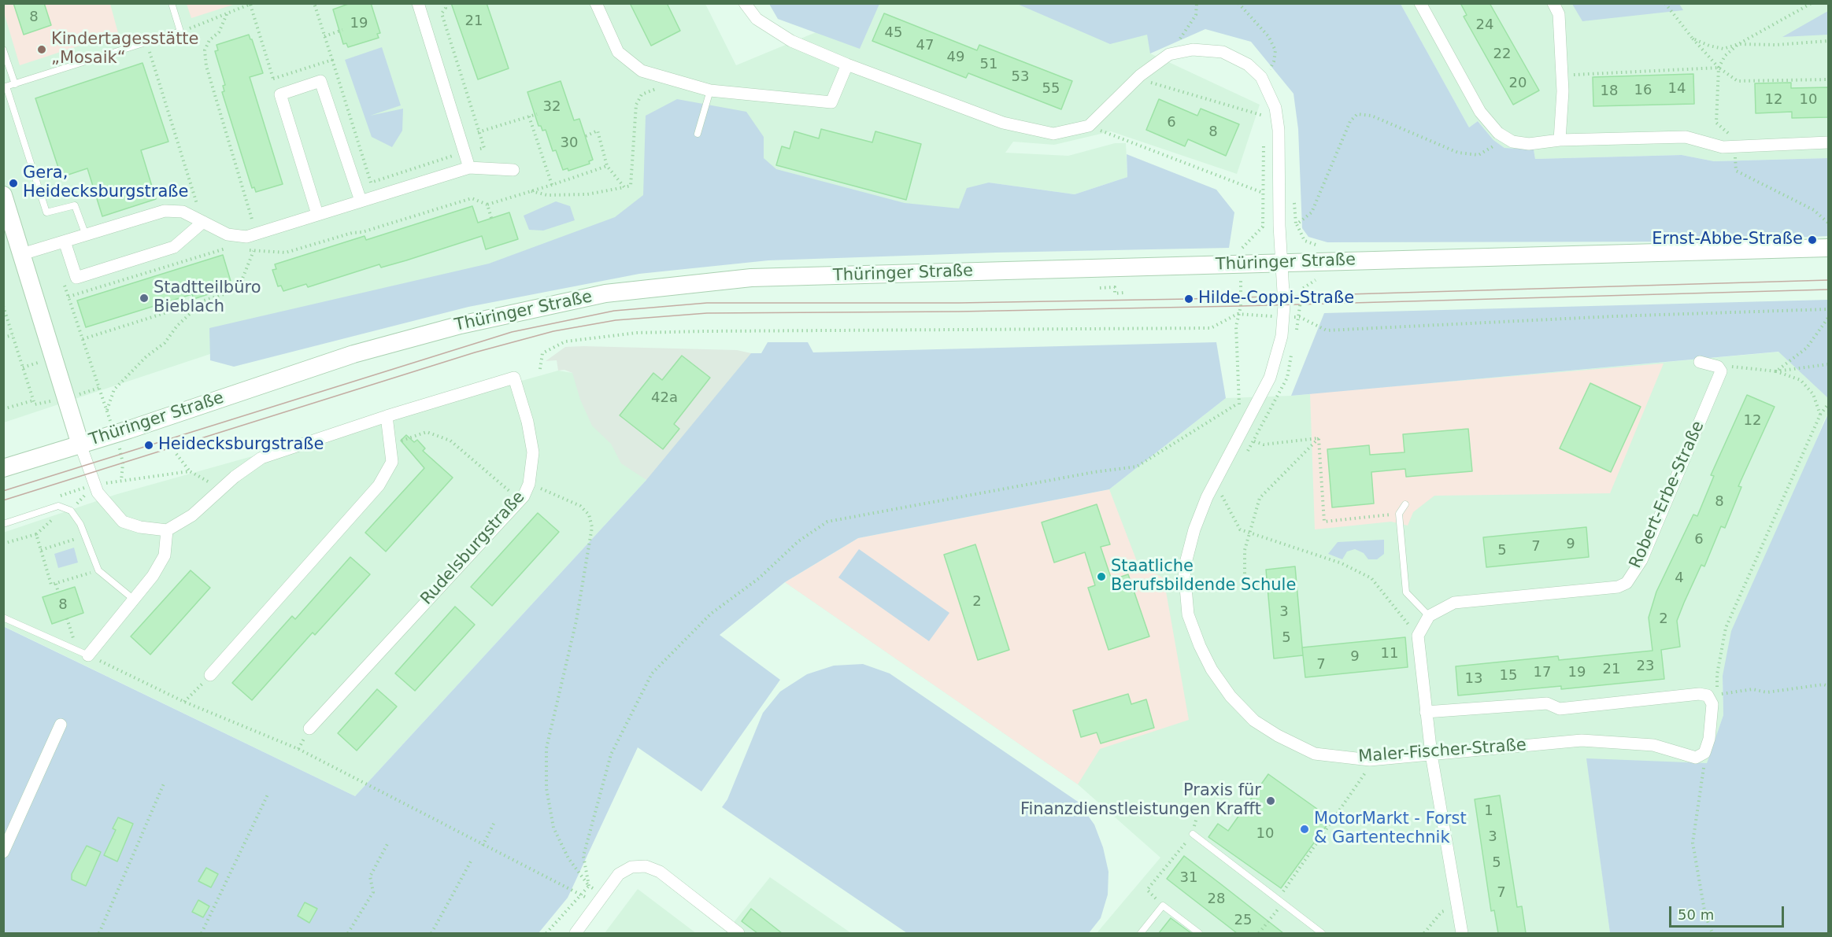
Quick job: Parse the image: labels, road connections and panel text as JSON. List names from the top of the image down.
{
  "streets": {
    "main road": ["Thüringer Straße"],
    "street": ["Robert-Erbe-Straße", "Rudelsburgstraße", "Maler-Fischer-Straße"]
  },
  "crossings": [
    ["Thüringer Straße", "Maler-Fischer-Straße"]
  ],
  "places": [
    "Kindertagesstätte „Mosaik“",
    "Gera, Heidecksburgstraße",
    "Ernst-Abbe-Straße",
    "Stadtteilbüro Bieblach",
    "Hilde-Coppi-Straße",
    "Heidecksburgstraße",
    "Staatliche Berufsbildende Schule",
    "Praxis für Finanzdienstleistungen Krafft",
    "MotorMarkt - Forst & Gartentechnik"
  ],
  "house_numbers": [
    "8",
    "21",
    "19",
    "24",
    "45",
    "47",
    "22",
    "49",
    "51",
    "53",
    "20",
    "55",
    "14",
    "16",
    "18",
    "12",
    "10",
    "32",
    "6",
    "8",
    "30",
    "42a",
    "12",
    "8",
    "6",
    "9",
    "7",
    "5",
    "4",
    "2",
    "8",
    "3",
    "2",
    "5",
    "11",
    "9",
    "7",
    "23",
    "21",
    "17",
    "19",
    "15",
    "13",
    "1",
    "10",
    "3",
    "5",
    "31",
    "7",
    "28",
    "25"
  ],
  "scale_bar": "50 m"
}
